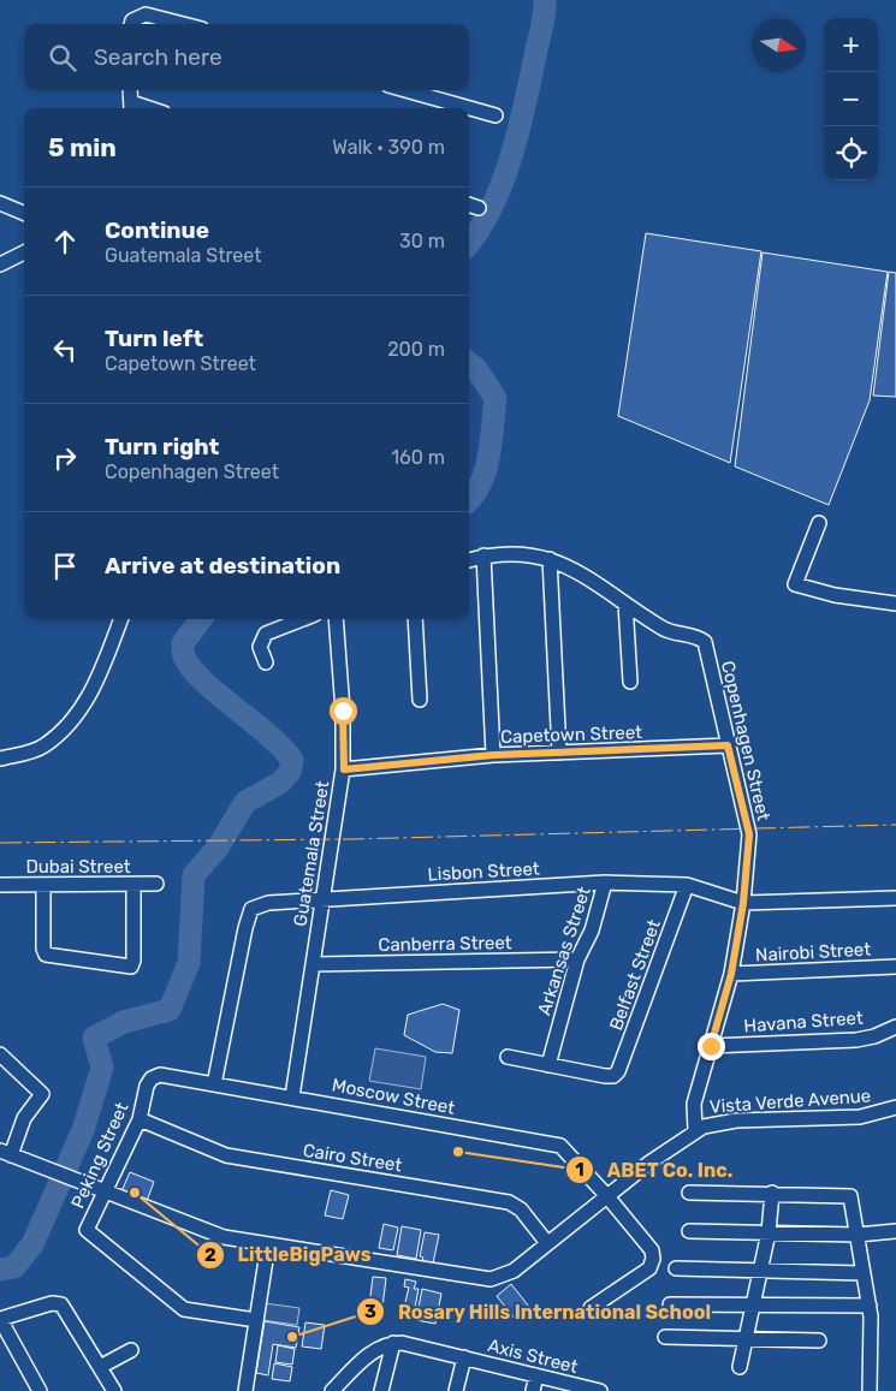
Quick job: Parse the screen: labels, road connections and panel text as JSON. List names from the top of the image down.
{
  "streets": {
    "street": [
      "Capetown Street",
      "Copenhagen Street",
      "Guatemala Street",
      "Dubai Street",
      "Lisbon Street",
      "Canberra Street",
      "Arkansas Street",
      "Nairobi Street",
      "Belfast Street",
      "Havana Street",
      "Moscow Street",
      "Vista Verde Avenue",
      "Peking Street",
      "Cairo Street",
      "Axis Street"
    ]
  },
  "crossings": [
    ["Capetown Street", "Copenhagen Street"],
    ["Capetown Street", "Guatemala Street"],
    ["Copenhagen Street", "Lisbon Street"],
    ["Copenhagen Street", "Nairobi Street"],
    ["Copenhagen Street", "Havana Street"],
    ["Copenhagen Street", "Vista Verde Avenue"],
    ["Guatemala Street", "Lisbon Street"],
    ["Guatemala Street", "Canberra Street"],
    ["Guatemala Street", "Moscow Street"],
    ["Lisbon Street", "Arkansas Street"],
    ["Lisbon Street", "Belfast Street"],
    ["Lisbon Street", "Moscow Street"],
    ["Canberra Street", "Arkansas Street"],
    ["Arkansas Street", "Belfast Street"],
    ["Moscow Street", "Vista Verde Avenue"],
    ["Moscow Street", "Peking Street"],
    ["Vista Verde Avenue", "Peking Street"],
    ["Vista Verde Avenue", "Cairo Street"],
    ["Peking Street", "Cairo Street"]
  ],
  "places": ["ABET Co. Inc.", "LittleBigPaws", "Rosary Hills International School"],
  "north": "right",
  "page": {
    "map_buttons": ["+", "−"],
    "search": "Search here",
    "heading": ["5 min", "Walk · 390 m"],
    "list": [
      ["Continue", "Guatemala Street", "30 m"],
      ["Turn left", "Capetown Street", "200 m"],
      ["Turn right", "Copenhagen Street", "160 m"],
      "Arrive at destination"
    ]
  }
}
